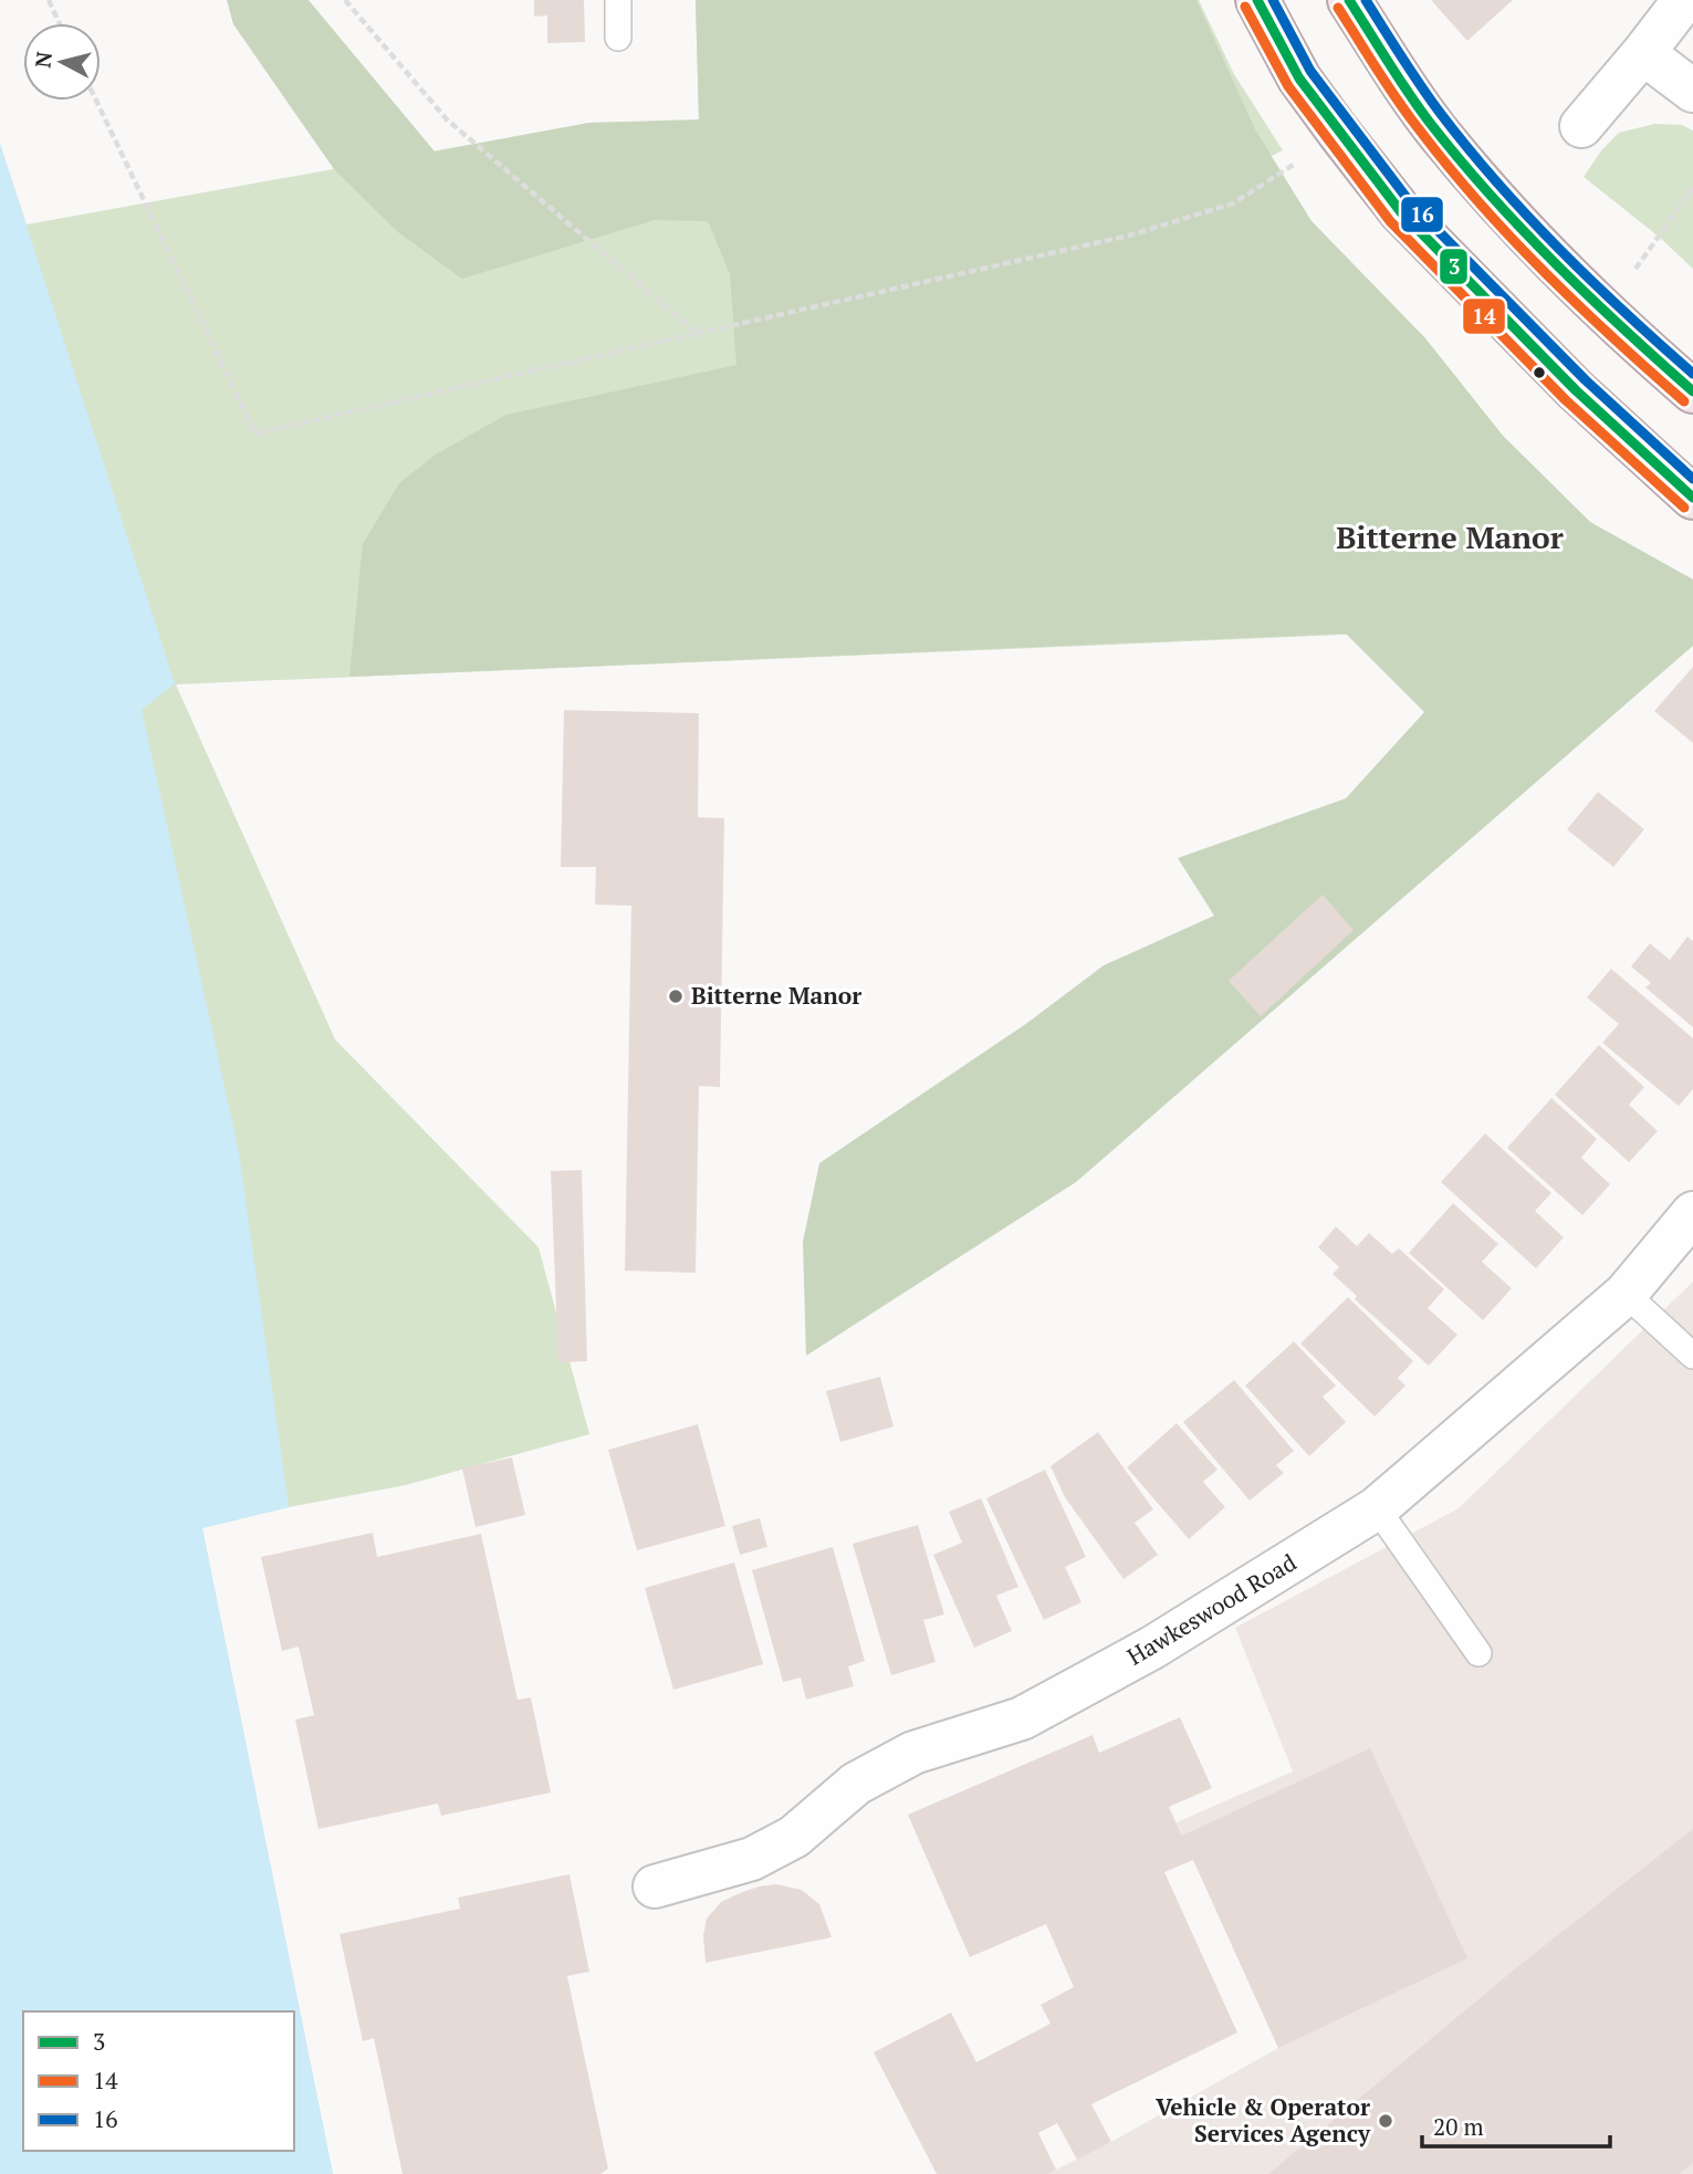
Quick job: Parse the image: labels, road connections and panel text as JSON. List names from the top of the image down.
{
  "streets": {
    "street": ["Hawkeswood Road"]
  },
  "districts": ["Bitterne Manor"],
  "places": ["Bitterne Manor", "Vehicle & Operator Services Agency"],
  "lines": ["transit line 3", "transit line 16", "transit line 14"],
  "legend": ["3", "14", "16"],
  "scale_bar": "20 m",
  "north": "left"
}
